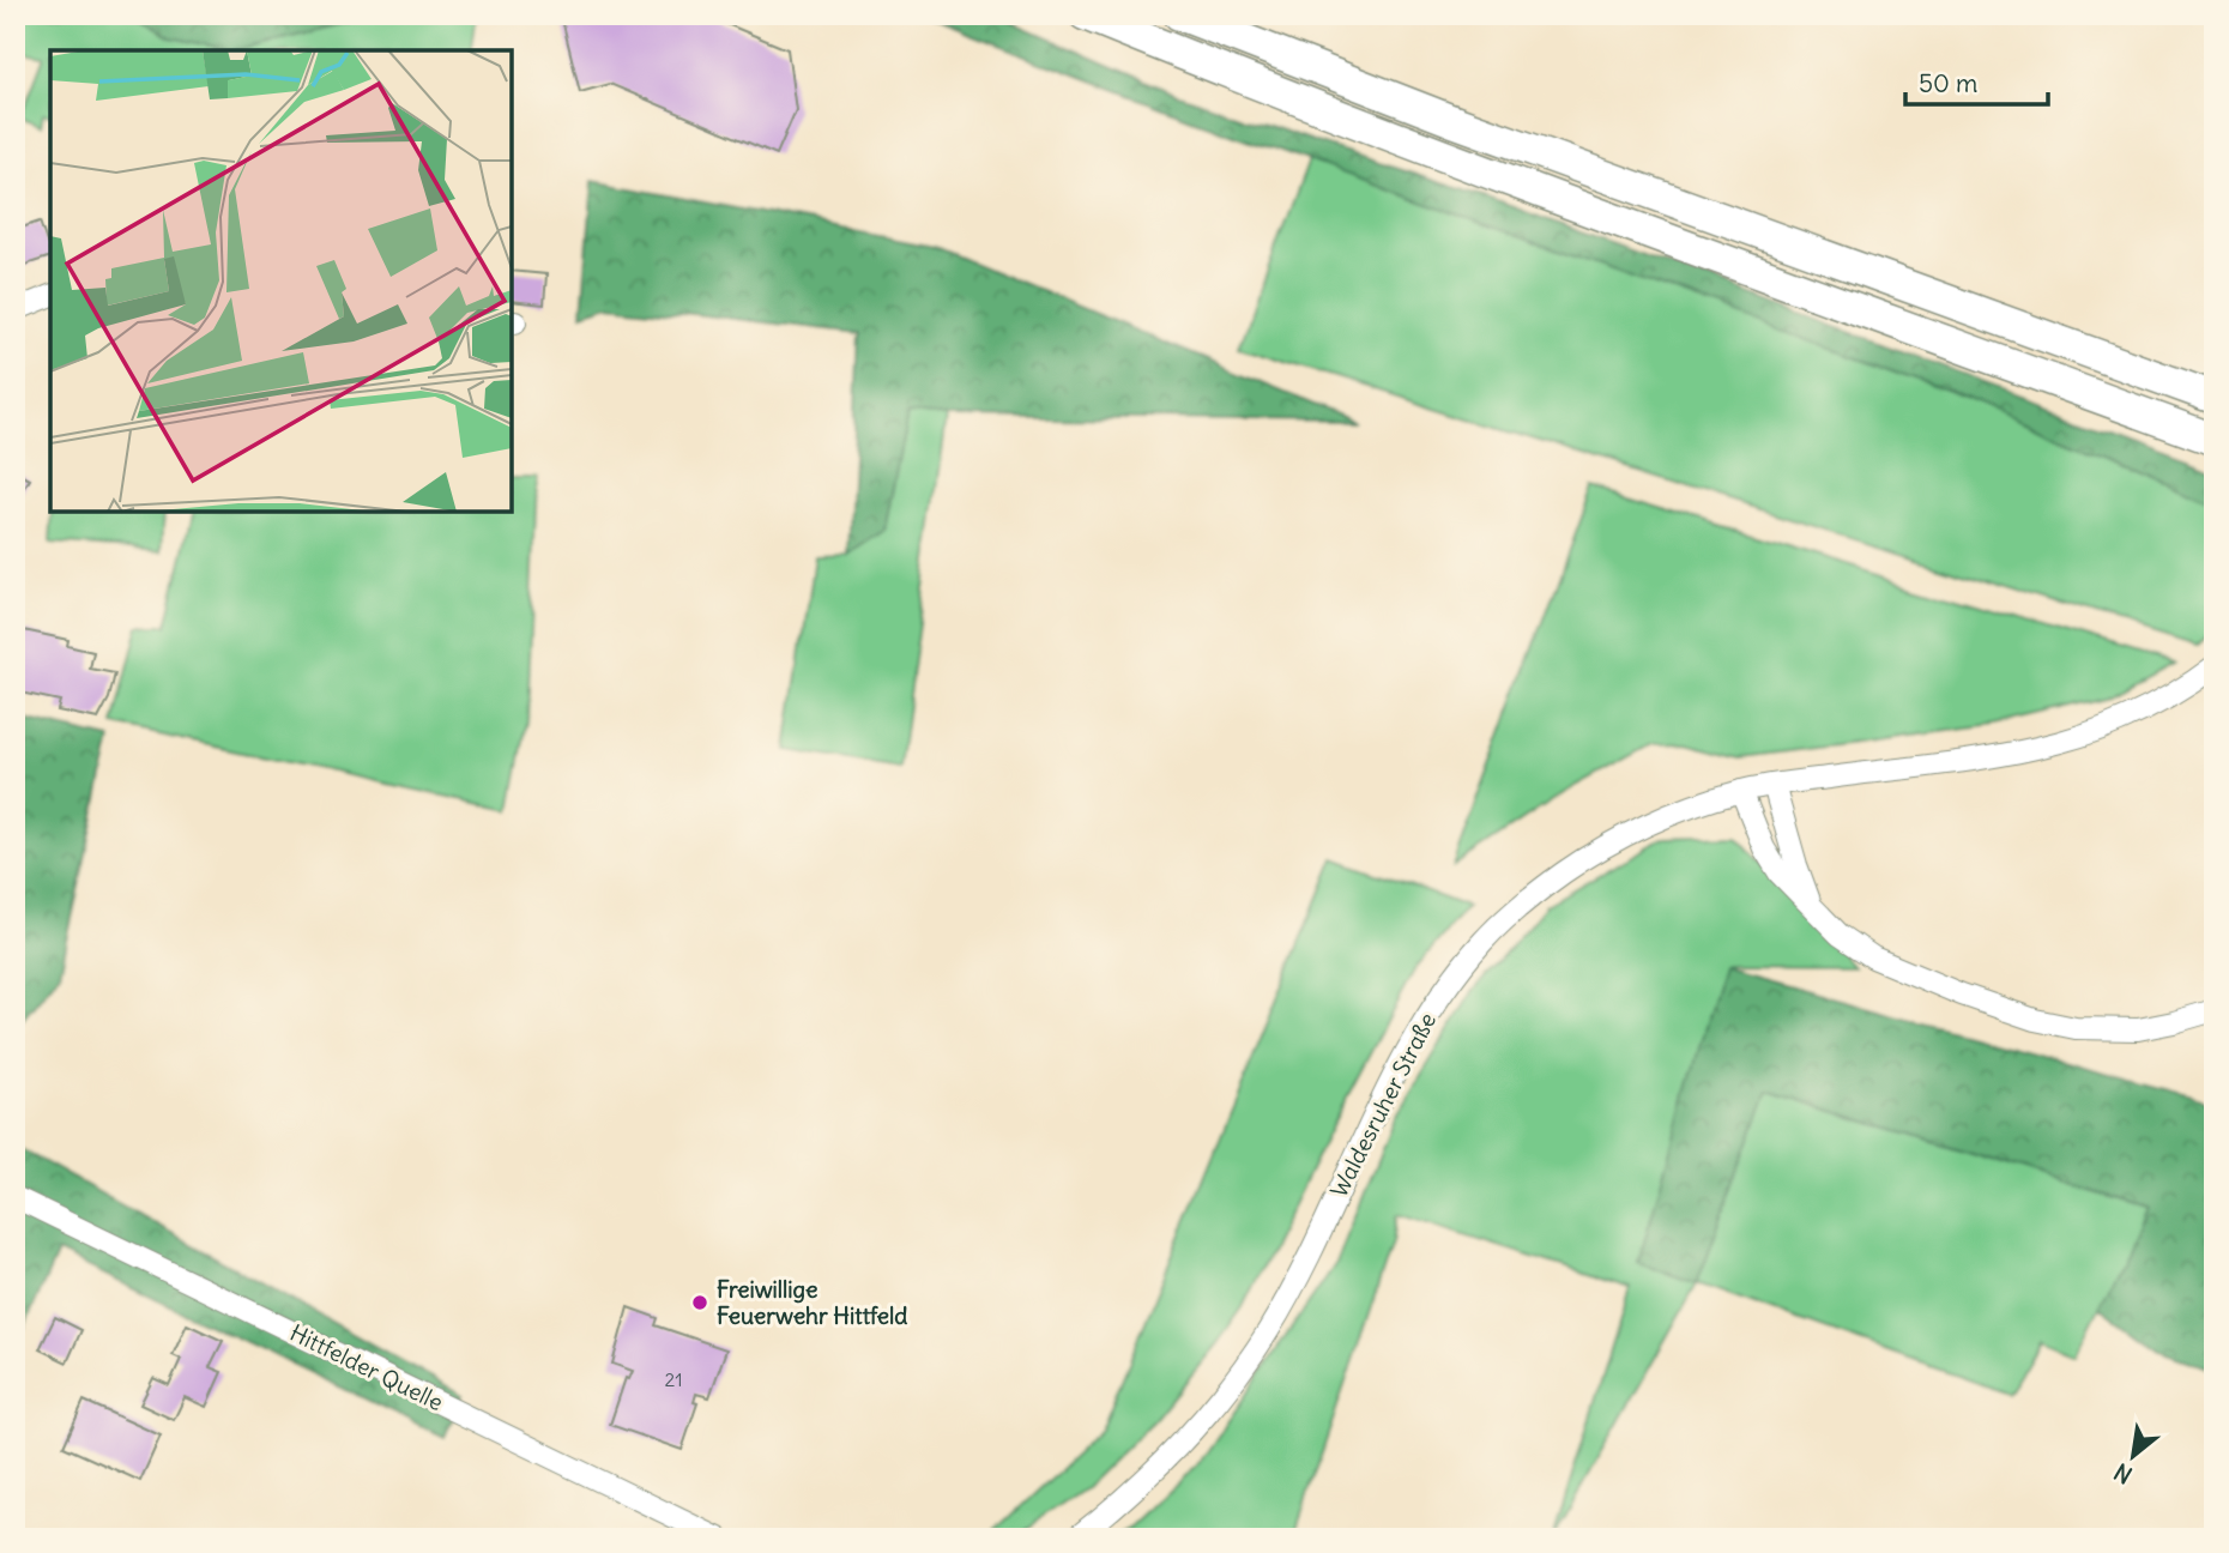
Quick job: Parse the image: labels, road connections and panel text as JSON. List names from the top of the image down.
{
  "streets": {
    "street": ["Waldesruher Straße", "Hittfelder Quelle"]
  },
  "places": ["Freiwillige Feuerwehr Hittfeld"],
  "house_numbers": ["21"],
  "scale_bar": "50 m",
  "north": "bottom left"
}
